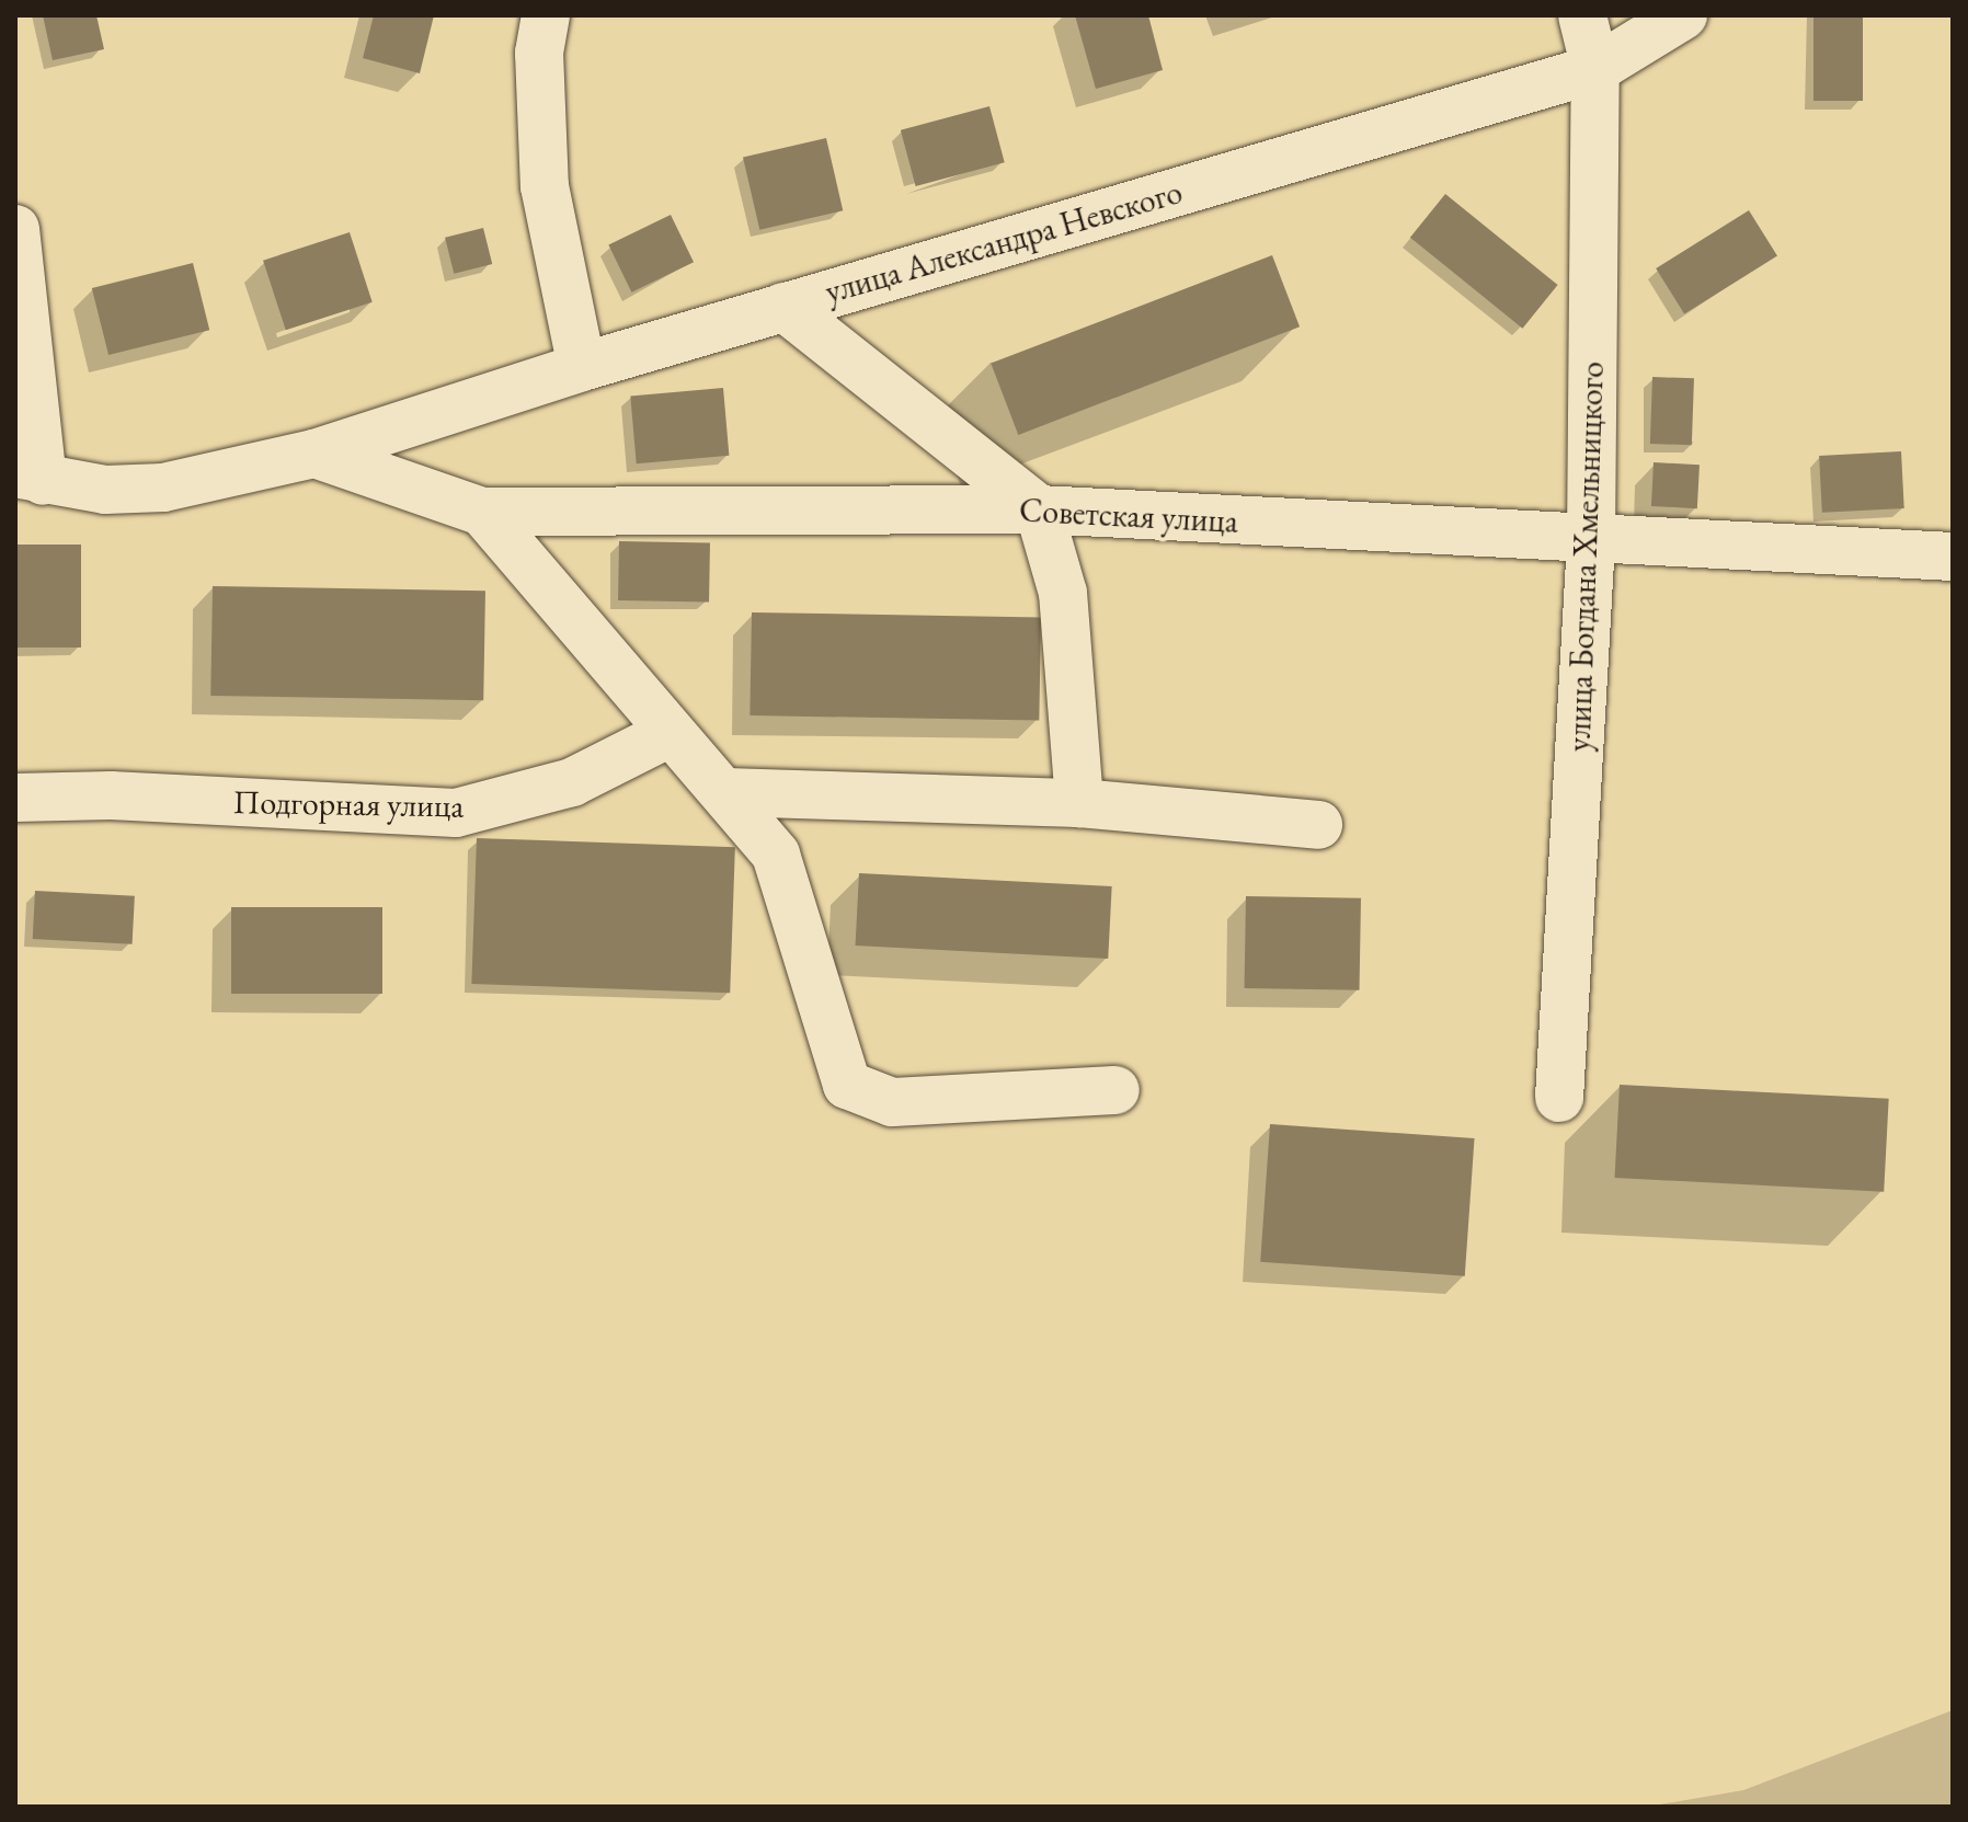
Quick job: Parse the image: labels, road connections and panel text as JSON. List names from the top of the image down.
{
  "streets": {
    "street": [
      "улица Александра Невского",
      "Советская улица",
      "улица Богдана Хмельницкого",
      "Подгорная улица"
    ]
  },
  "crossings": [
    ["улица Александра Невского", "Советская улица"],
    ["улица Александра Невского", "улица Богдана Хмельницкого"],
    ["Советская улица", "улица Богдана Хмельницкого"]
  ]
}
